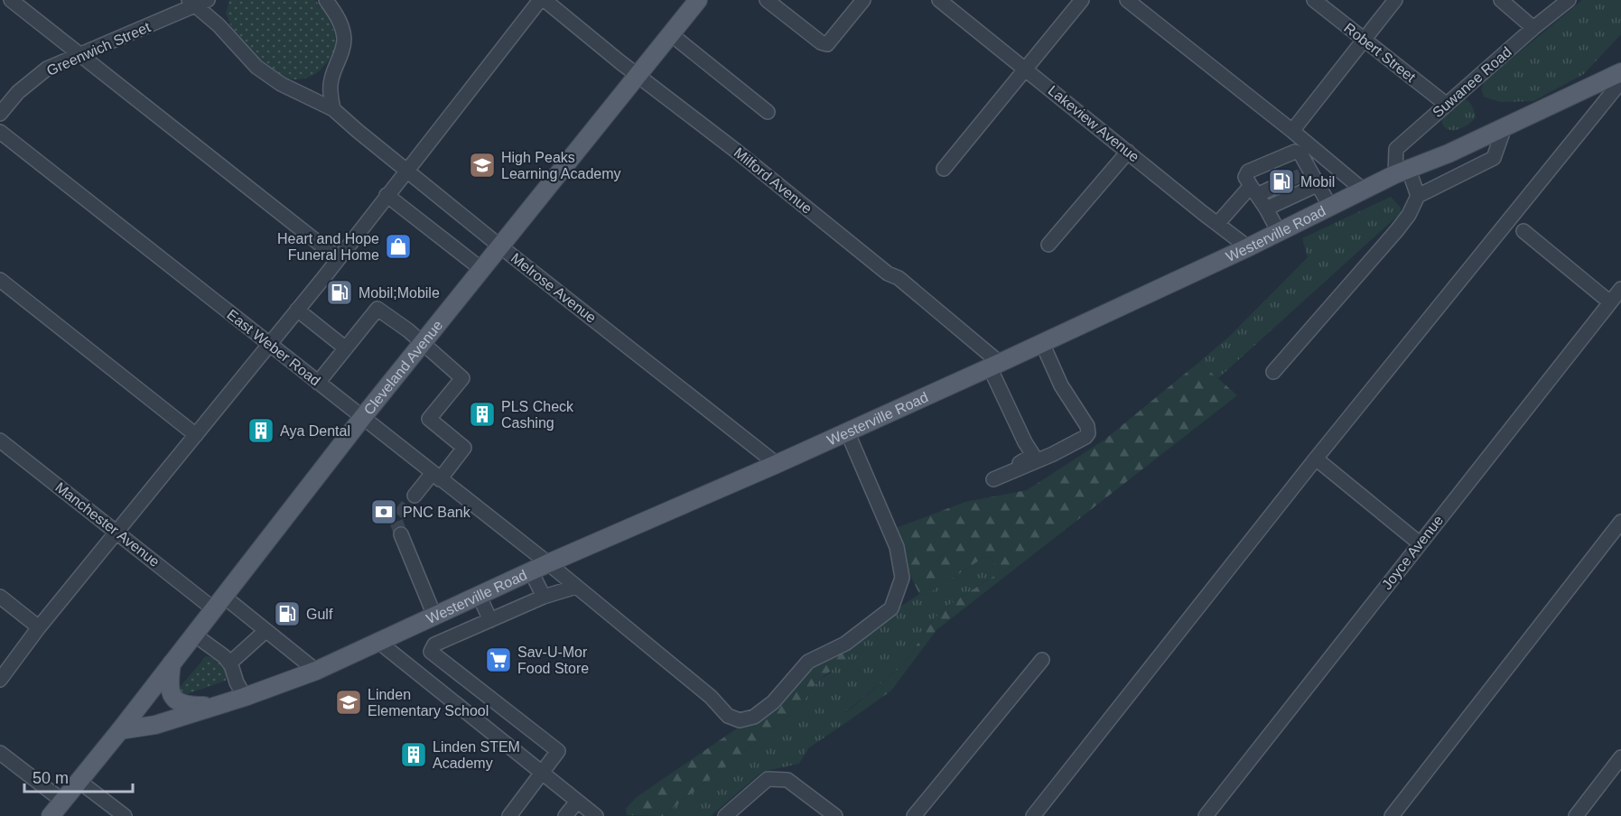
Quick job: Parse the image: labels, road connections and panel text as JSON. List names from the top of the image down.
{
  "streets": {
    "main road": ["Westerville Road", "Cleveland Avenue"],
    "street": [
      "Greenwich Street",
      "Robert Street",
      "Suwanee Road",
      "Lakeview Avenue",
      "Milford Avenue",
      "Melrose Avenue",
      "East Weber Road",
      "Manchester Avenue",
      "Joyce Avenue"
    ]
  },
  "crossings": [
    ["Greenwich Street", "Melrose Avenue"],
    ["Robert Street", "Suwanee Road"],
    ["Suwanee Road", "Westerville Road"],
    ["Lakeview Avenue", "Westerville Road"],
    ["Milford Avenue", "Westerville Road"],
    ["Milford Avenue", "Cleveland Avenue"],
    ["Westerville Road", "Melrose Avenue"],
    ["Westerville Road", "East Weber Road"],
    ["Westerville Road", "Cleveland Avenue"],
    ["Westerville Road", "Manchester Avenue"],
    ["Melrose Avenue", "Cleveland Avenue"],
    ["East Weber Road", "Cleveland Avenue"],
    ["Cleveland Avenue", "Manchester Avenue"]
  ],
  "places": {
    "school or university": ["High Peaks Learning Academy", "Linden Elementary School"],
    "fuel station": ["Mobil", "Mobil;Mobile", "Gulf"],
    "shop": ["Heart and Hope Funeral Home"],
    "building": ["PLS Check Cashing", "Aya Dental", "Linden STEM Academy"],
    "bank": ["PNC Bank"],
    "supermarket": ["Sav-U-Mor Food Store"]
  },
  "scale_bar": "50 m"
}
